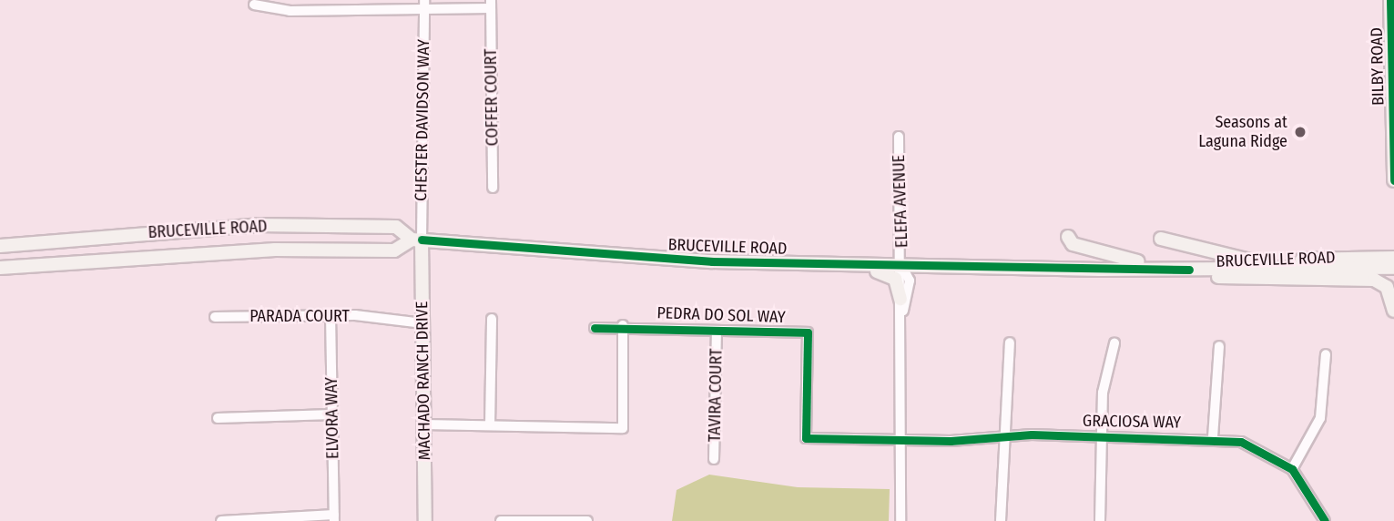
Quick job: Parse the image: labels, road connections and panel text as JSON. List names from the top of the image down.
{
  "streets": {
    "main road": ["BILBY ROAD", "BRUCEVILLE ROAD", "MACHADO RANCH DRIVE"],
    "street": [
      "COFFER COURT",
      "CHESTER DAVIDSON WAY",
      "ELEFA AVENUE",
      "PEDRA DO SOL WAY",
      "PARADA COURT",
      "TAVIRA COURT",
      "ELVORA WAY",
      "GRACIOSA WAY"
    ]
  },
  "crossings": [
    ["CHESTER DAVIDSON WAY", "BRUCEVILLE ROAD"],
    ["CHESTER DAVIDSON WAY", "MACHADO RANCH DRIVE"],
    ["ELEFA AVENUE", "BRUCEVILLE ROAD"],
    ["ELEFA AVENUE", "PEDRA DO SOL WAY"],
    ["ELEFA AVENUE", "GRACIOSA WAY"],
    ["BRUCEVILLE ROAD", "MACHADO RANCH DRIVE"],
    ["PEDRA DO SOL WAY", "TAVIRA COURT"],
    ["PEDRA DO SOL WAY", "GRACIOSA WAY"],
    ["PARADA COURT", "MACHADO RANCH DRIVE"],
    ["PARADA COURT", "ELVORA WAY"]
  ],
  "places": ["Seasons at Laguna Ridge"]
}
